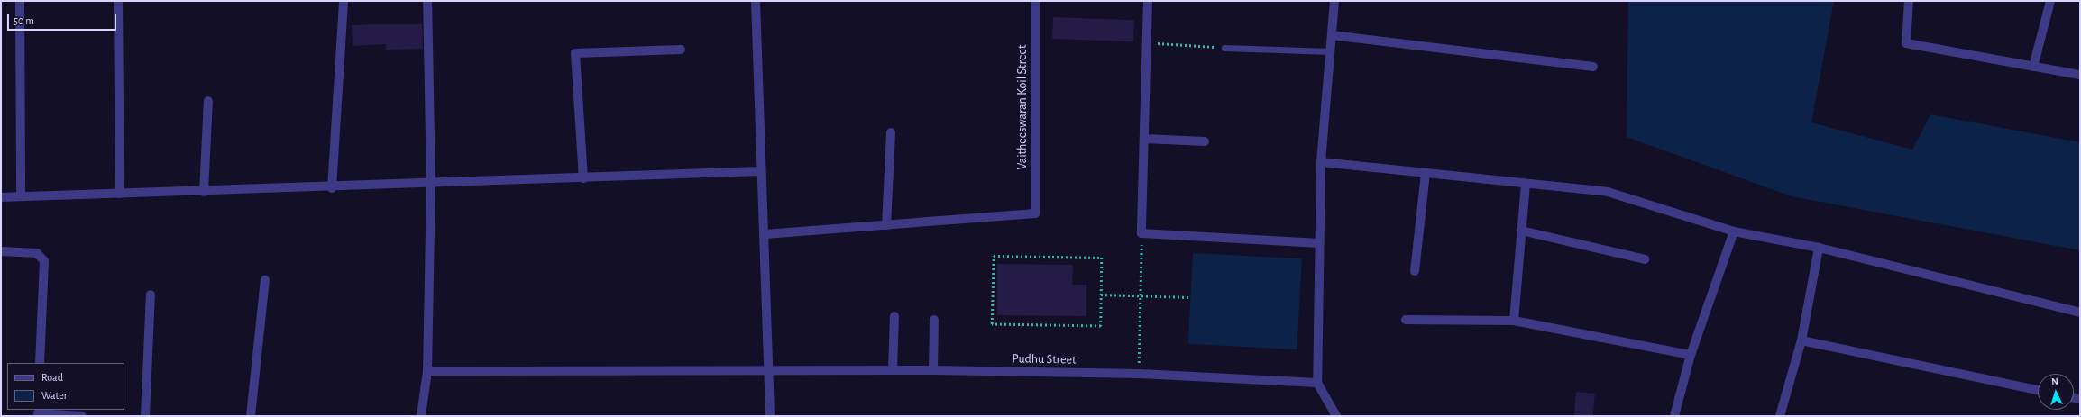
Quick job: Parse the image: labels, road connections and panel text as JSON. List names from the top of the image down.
{
  "streets": {
    "street": ["Vaitheeswaran Koil Street", "Pudhu Street"]
  },
  "legend": ["Road", "Water"],
  "scale_bar": "50 m",
  "north": "top"
}
